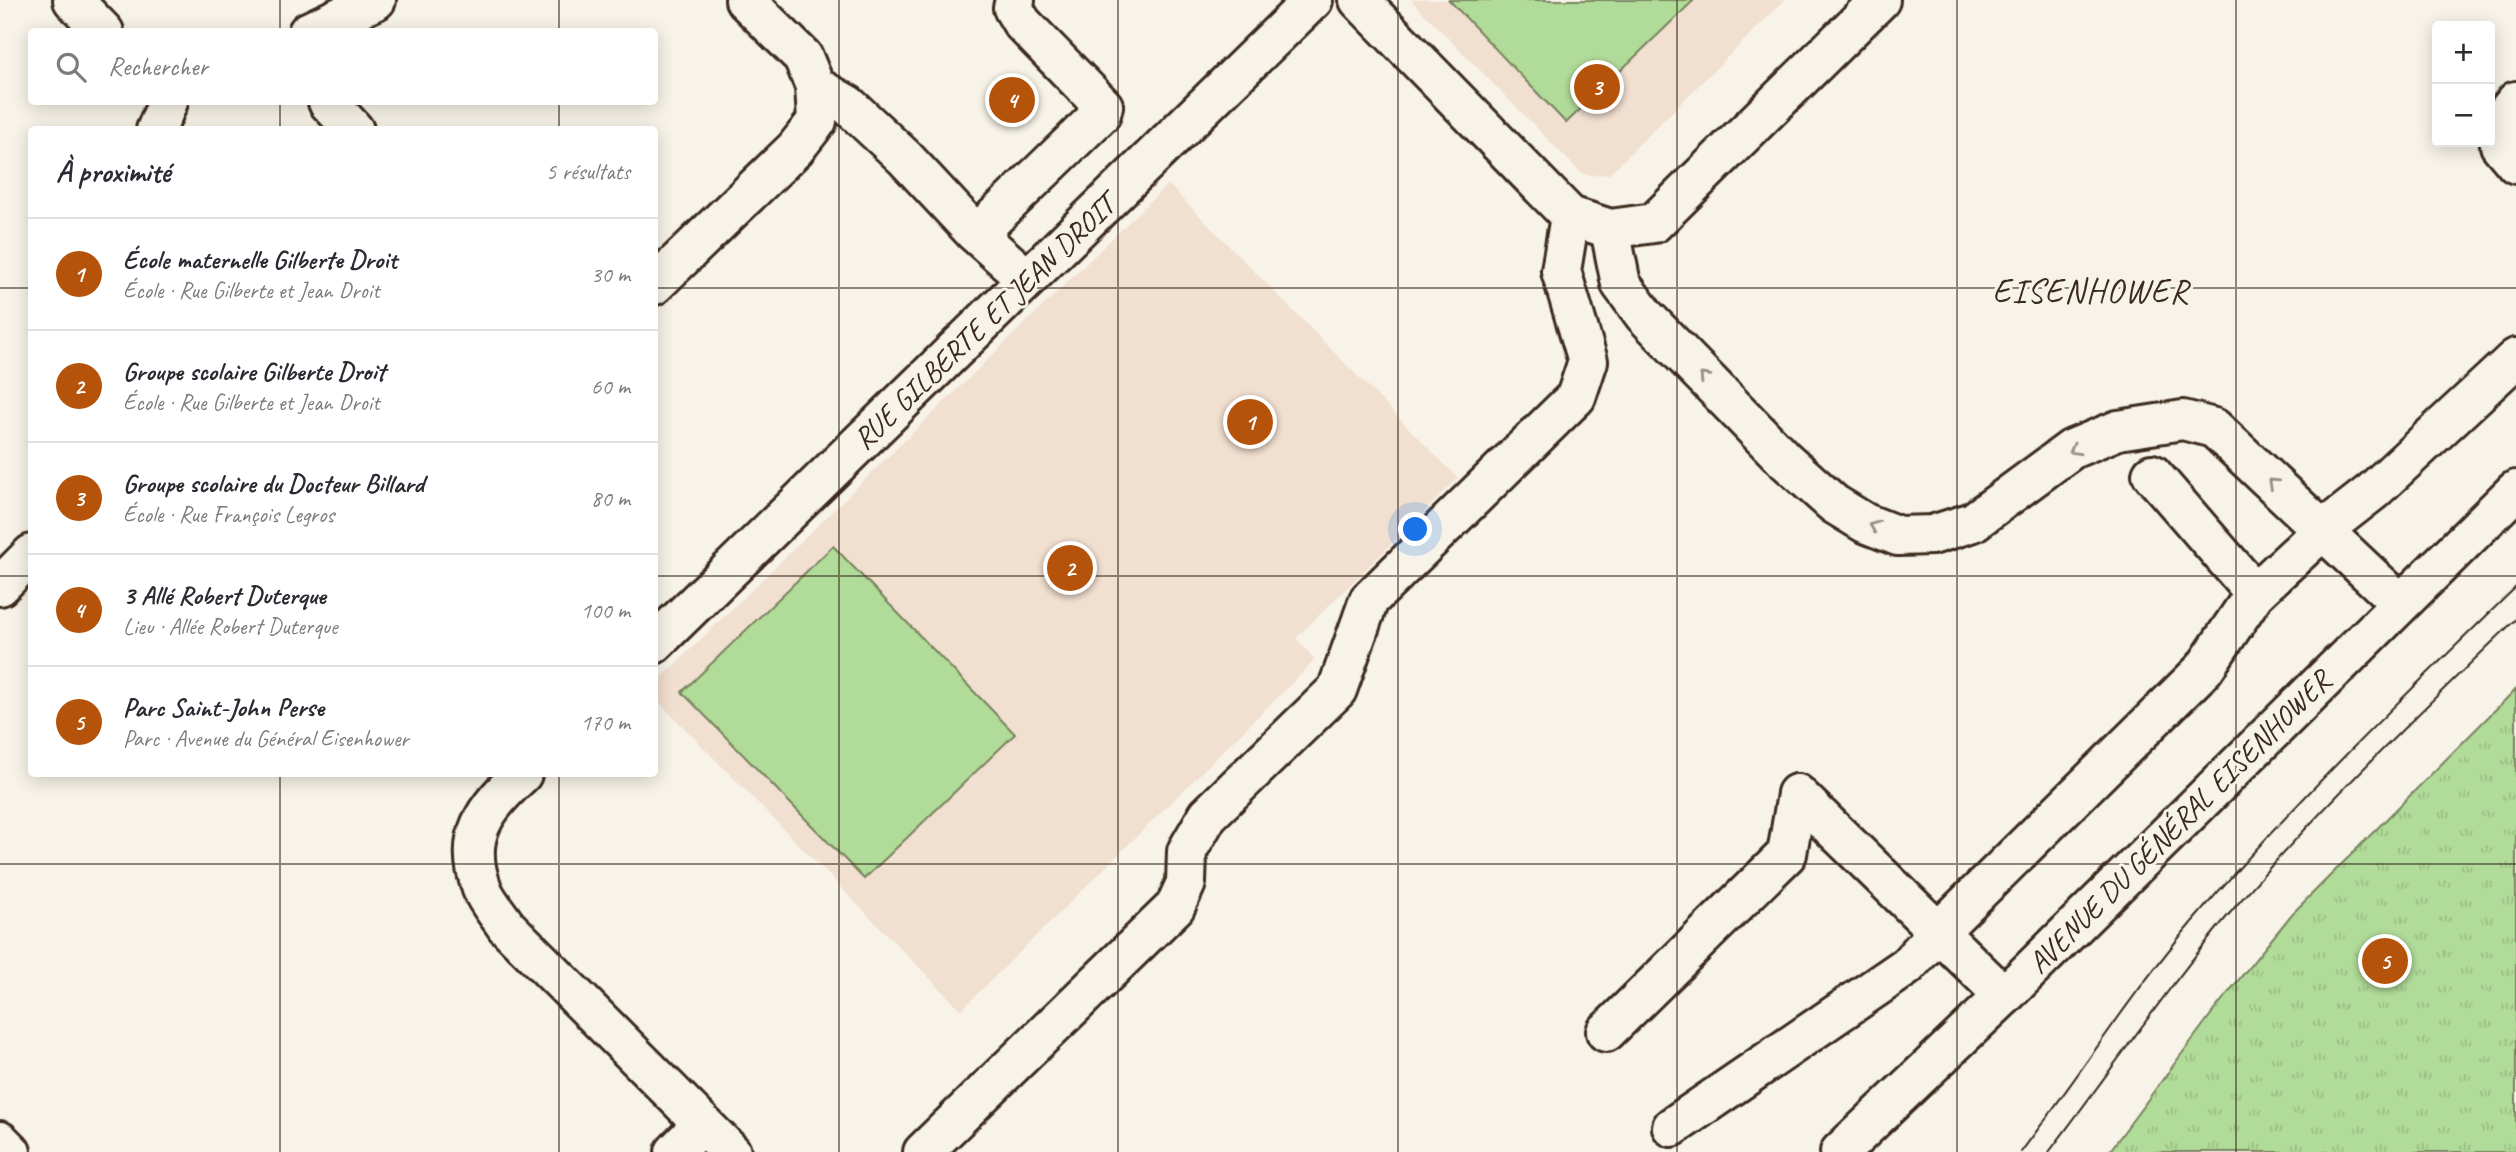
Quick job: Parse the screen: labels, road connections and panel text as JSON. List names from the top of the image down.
{
  "streets": {
    "street": ["RUE GILBERTE ET JEAN DROIT", "AVENUE DU GÉNÉRAL EISENHOWER"]
  },
  "districts": ["EISENHOWER"],
  "page": {
    "map_buttons": ["+", "−"],
    "search": "Rechercher",
    "pins": [
      "3",
      "4",
      "1",
      "2",
      "5"
    ],
    "heading": ["À proximité", "5 résultats"],
    "list": [
      {
        "mark": "1",
        "name": "École maternelle Gilberte Droit",
        "note": "École · Rue Gilberte et Jean Droit",
        "value": "30 m"
      },
      {
        "mark": "2",
        "name": "Groupe scolaire Gilberte Droit",
        "note": "École · Rue Gilberte et Jean Droit",
        "value": "60 m"
      },
      {
        "mark": "3",
        "name": "Groupe scolaire du Docteur Billard",
        "note": "École · Rue François Legros",
        "value": "80 m"
      },
      {
        "mark": "4",
        "name": "3 Allé Robert Duterque",
        "note": "Lieu · Allée Robert Duterque",
        "value": "100 m"
      },
      {
        "mark": "5",
        "name": "Parc Saint-John Perse",
        "note": "Parc · Avenue du Général Eisenhower",
        "value": "170 m"
      }
    ]
  }
}
